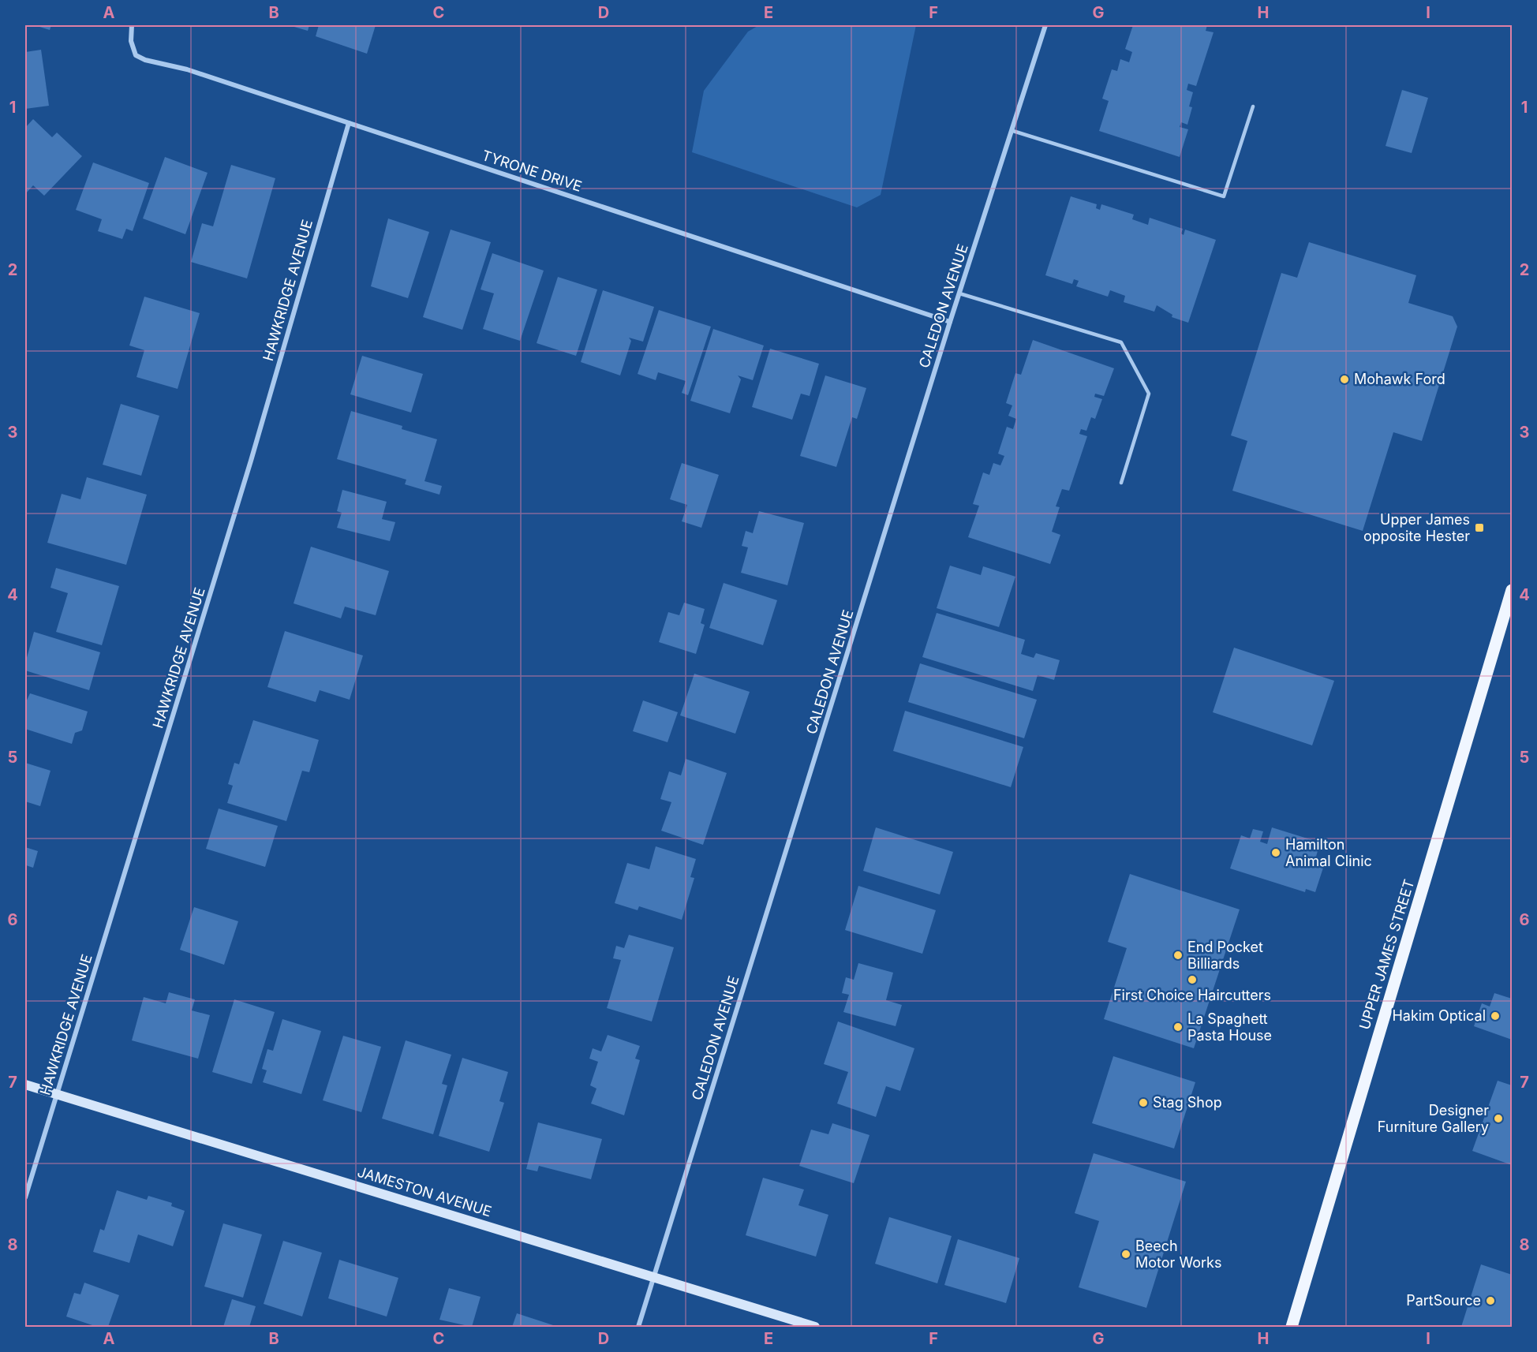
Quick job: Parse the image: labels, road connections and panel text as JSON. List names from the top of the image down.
{
  "streets": {
    "main road": ["UPPER JAMES STREET"],
    "street": [
      "TYRONE DRIVE",
      "HAWKRIDGE AVENUE",
      "CALEDON AVENUE",
      "JAMESTON AVENUE"
    ]
  },
  "crossings": [
    ["TYRONE DRIVE", "HAWKRIDGE AVENUE"],
    ["TYRONE DRIVE", "CALEDON AVENUE"],
    ["HAWKRIDGE AVENUE", "JAMESTON AVENUE"],
    ["CALEDON AVENUE", "JAMESTON AVENUE"]
  ],
  "places": {
    "other": [
      "Mohawk Ford",
      "Hamilton Animal Clinic",
      "End Pocket Billiards",
      "First Choice Haircutters",
      "Hakim Optical",
      "La Spaghett Pasta House",
      "Stag Shop",
      "Designer Furniture Gallery",
      "Beech Motor Works",
      "PartSource"
    ],
    "transit": ["Upper James opposite Hester"]
  },
  "grid": {
    "columns": [
      "A",
      "B",
      "C",
      "D",
      "E",
      "F",
      "G",
      "H",
      "I"
    ],
    "rows": [
      "1",
      "2",
      "3",
      "4",
      "5",
      "6",
      "7",
      "8"
    ]
  }
}
